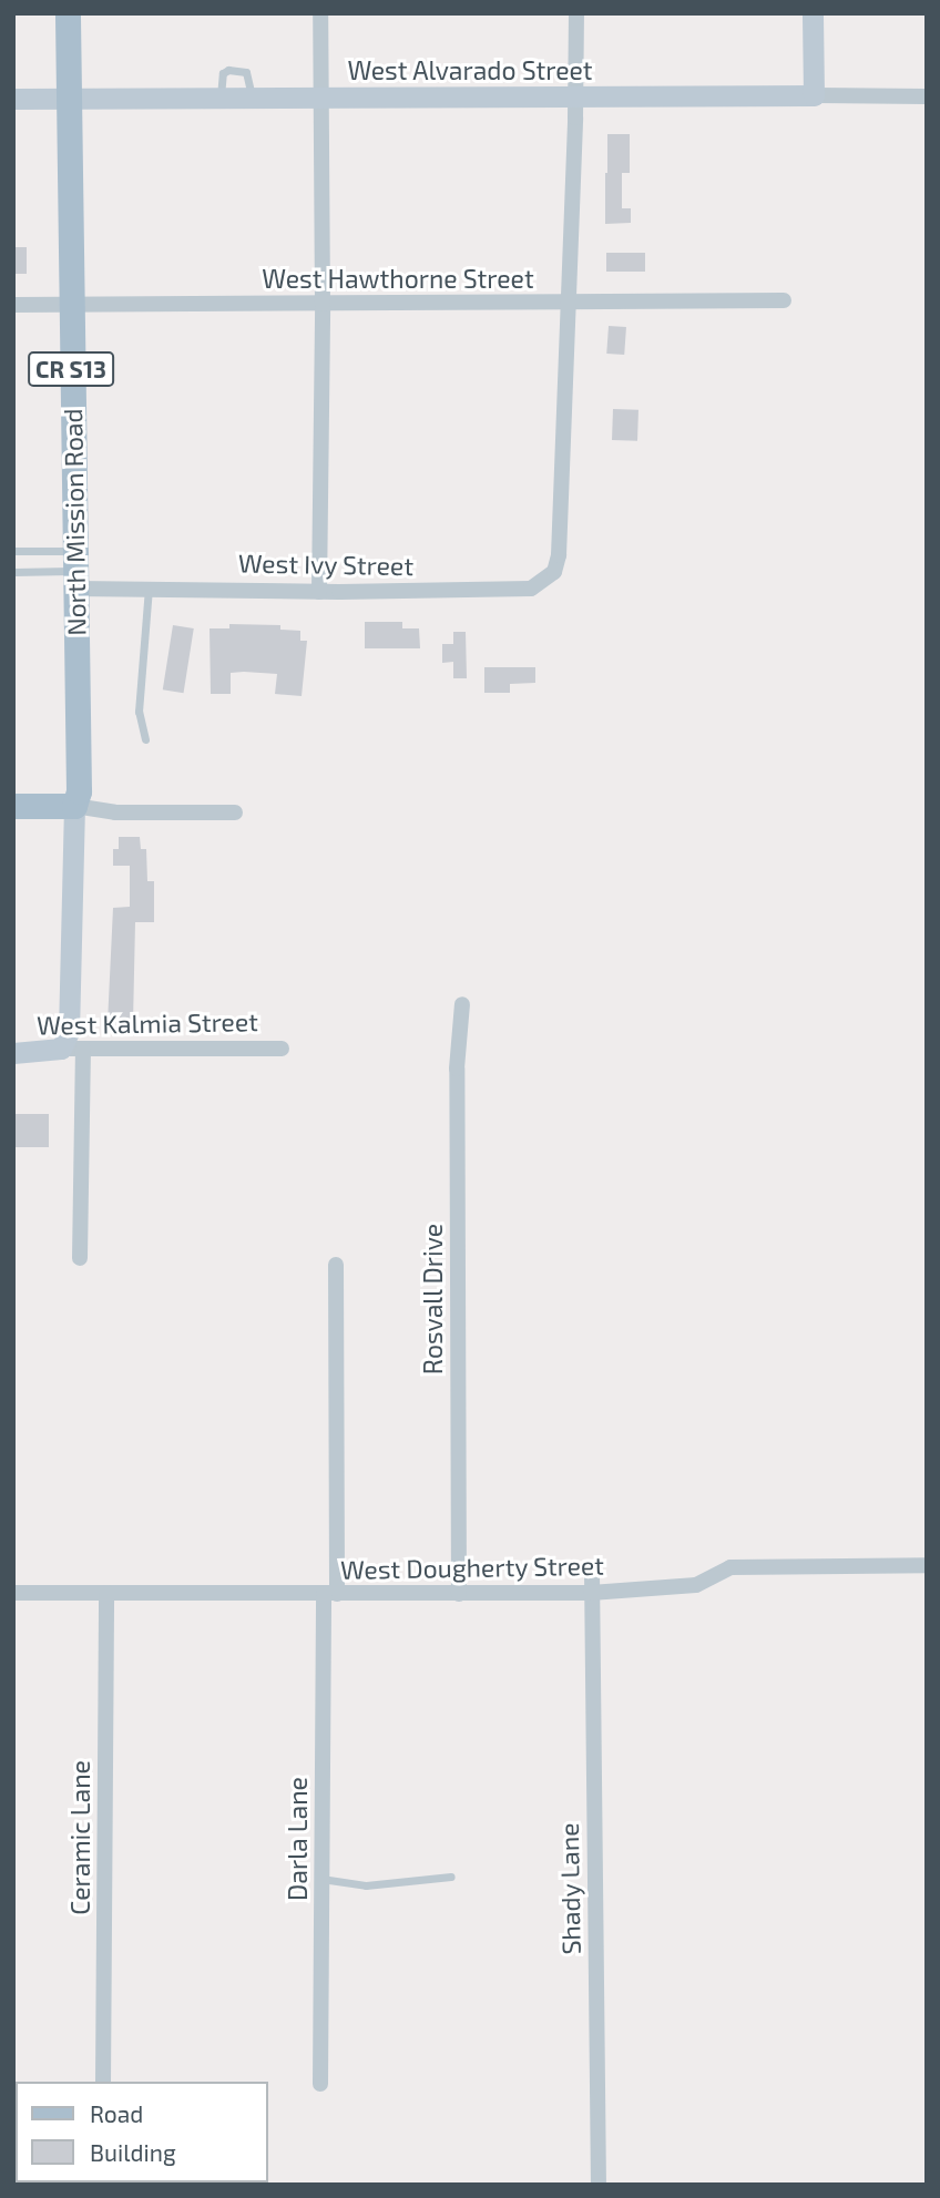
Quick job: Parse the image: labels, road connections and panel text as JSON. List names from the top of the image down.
{
  "streets": {
    "main road": ["CR S13", "North Mission Road"],
    "street": [
      "West Alvarado Street",
      "West Hawthorne Street",
      "West Ivy Street",
      "West Kalmia Street",
      "Rosvall Drive",
      "West Dougherty Street",
      "Ceramic Lane",
      "Darla Lane",
      "Shady Lane"
    ]
  },
  "crossings": [
    ["West Alvarado Street", "CR S13"],
    ["West Alvarado Street", "North Mission Road"],
    ["West Hawthorne Street", "North Mission Road"],
    ["West Hawthorne Street", "West Ivy Street"],
    ["CR S13", "North Mission Road"],
    ["North Mission Road", "West Ivy Street"],
    ["Rosvall Drive", "West Dougherty Street"],
    ["West Dougherty Street", "Ceramic Lane"],
    ["West Dougherty Street", "Darla Lane"],
    ["West Dougherty Street", "Shady Lane"]
  ],
  "legend": ["Road", "Building"]
}
